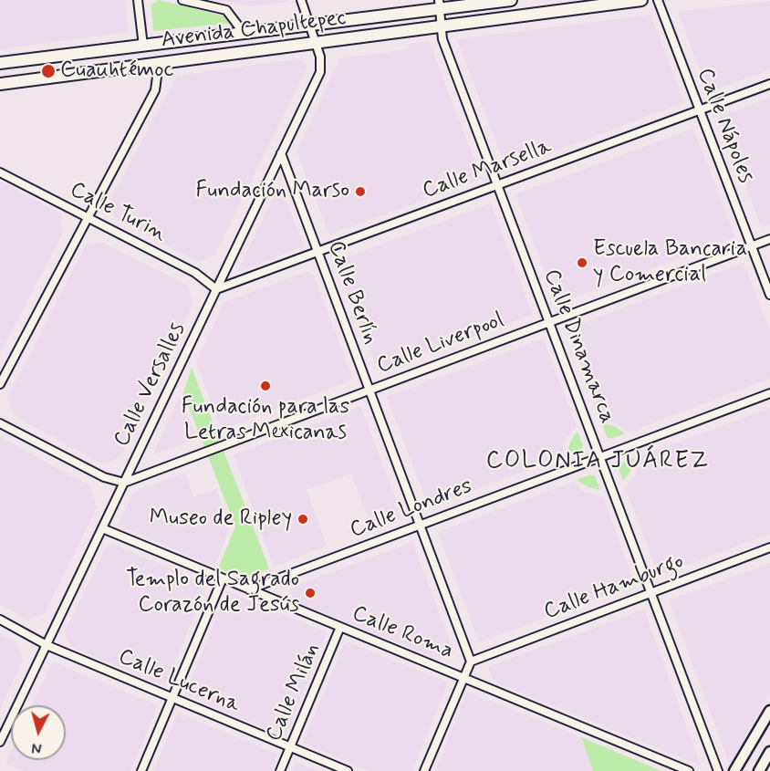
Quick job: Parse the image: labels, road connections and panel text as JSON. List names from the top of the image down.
{
  "streets": {
    "main road": ["Avenida Chapultepec"],
    "street": [
      "Calle Nápoles",
      "Calle Marsella",
      "Calle Turin",
      "Calle Berlín",
      "Calle Liverpool",
      "Calle Dinamarca",
      "Calle Versalles",
      "Calle Londres",
      "Calle Hamburgo",
      "Calle Roma",
      "Calle Lucerna",
      "Calle Milán"
    ]
  },
  "crossings": [
    ["Avenida Chapultepec", "Calle Dinamarca"],
    ["Avenida Chapultepec", "Calle Versalles"],
    ["Calle Nápoles", "Calle Marsella"],
    ["Calle Nápoles", "Calle Liverpool"],
    ["Calle Marsella", "Calle Turin"],
    ["Calle Marsella", "Calle Berlín"],
    ["Calle Marsella", "Calle Dinamarca"],
    ["Calle Marsella", "Calle Versalles"],
    ["Calle Turin", "Calle Versalles"],
    ["Calle Berlín", "Calle Liverpool"],
    ["Calle Berlín", "Calle Versalles"],
    ["Calle Berlín", "Calle Londres"],
    ["Calle Berlín", "Calle Hamburgo"],
    ["Calle Liverpool", "Calle Dinamarca"],
    ["Calle Liverpool", "Calle Versalles"],
    ["Calle Dinamarca", "Calle Londres"],
    ["Calle Dinamarca", "Calle Hamburgo"],
    ["Calle Versalles", "Calle Roma"],
    ["Calle Versalles", "Calle Lucerna"],
    ["Calle Londres", "Calle Roma"],
    ["Calle Roma", "Calle Milán"],
    ["Calle Lucerna", "Calle Milán"]
  ],
  "districts": ["COLONIA JUÁREZ"],
  "places": [
    "Cuauhtémoc",
    "Fundación Marso",
    "Escuela Bancaria y Comercial",
    "Fundación para las Letras Mexicanas",
    "Museo de Ripley",
    "Templo del Sagrado Corazón de Jesús"
  ],
  "north": "bottom"
}
